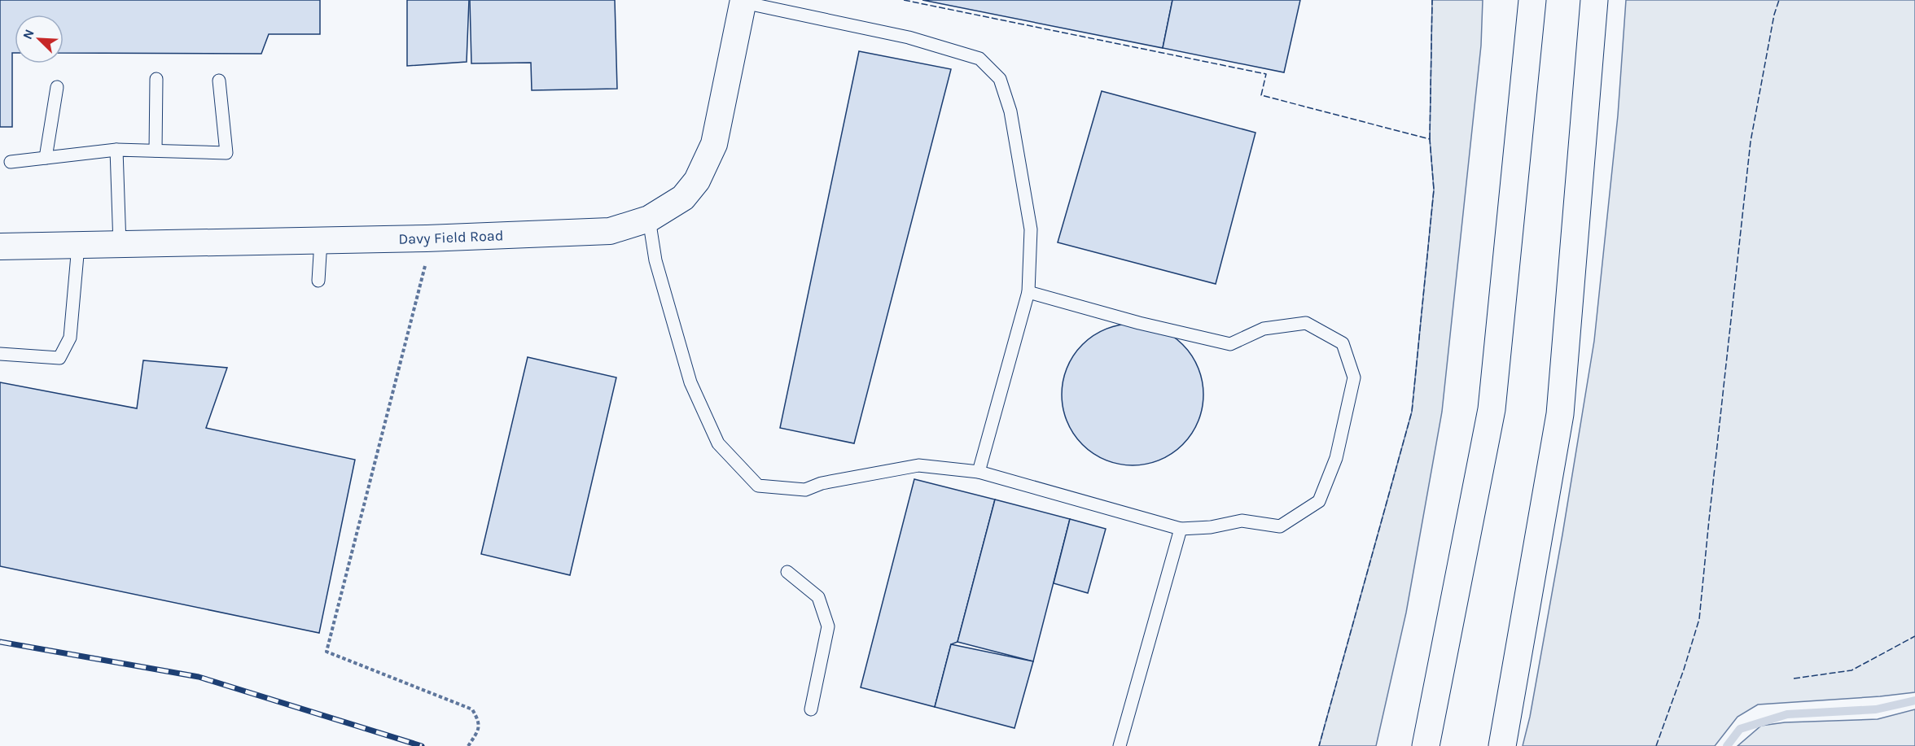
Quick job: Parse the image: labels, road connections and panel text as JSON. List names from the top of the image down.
{
  "streets": {
    "street": ["Davy Field Road"]
  },
  "north": "top left"
}
